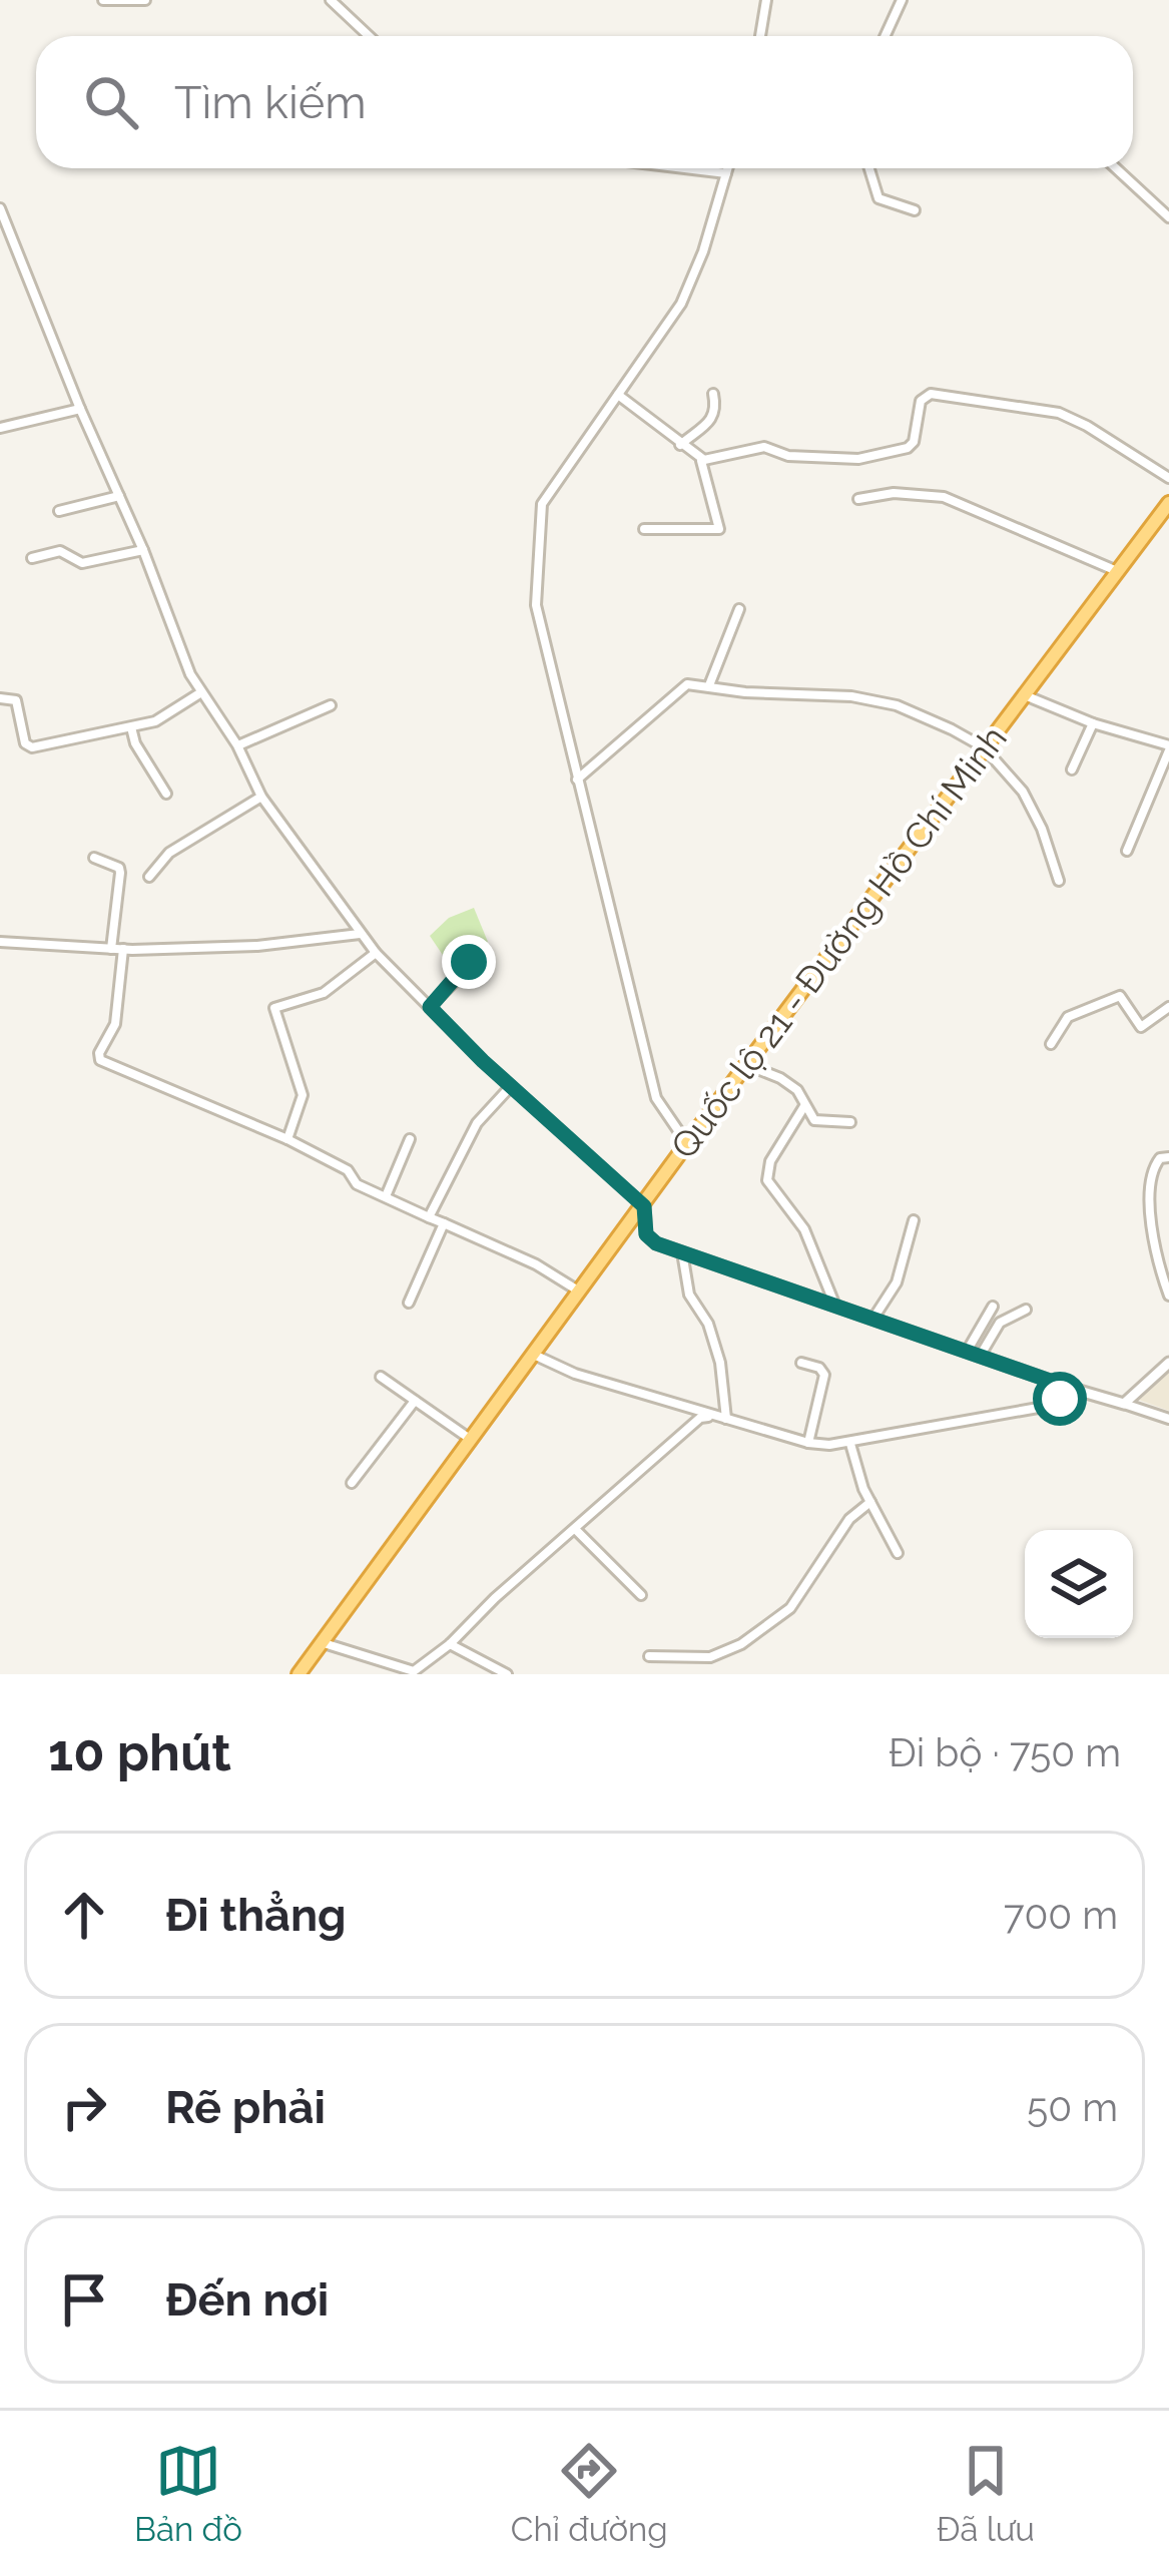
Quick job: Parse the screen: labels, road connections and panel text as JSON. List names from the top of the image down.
{
  "streets": {
    "highway": ["Quốc lộ 21 - Đường Hồ Chí Minh"]
  },
  "page": {
    "search": "Tìm kiếm",
    "heading": ["10 phút", "Đi bộ · 750 m"],
    "list": [
      ["Đi thẳng", "700 m"],
      ["Rẽ phải", "50 m"],
      "Đến nơi"
    ],
    "nav": ["Bản đồ", "Chỉ đường", "Đã lưu"]
  }
}
